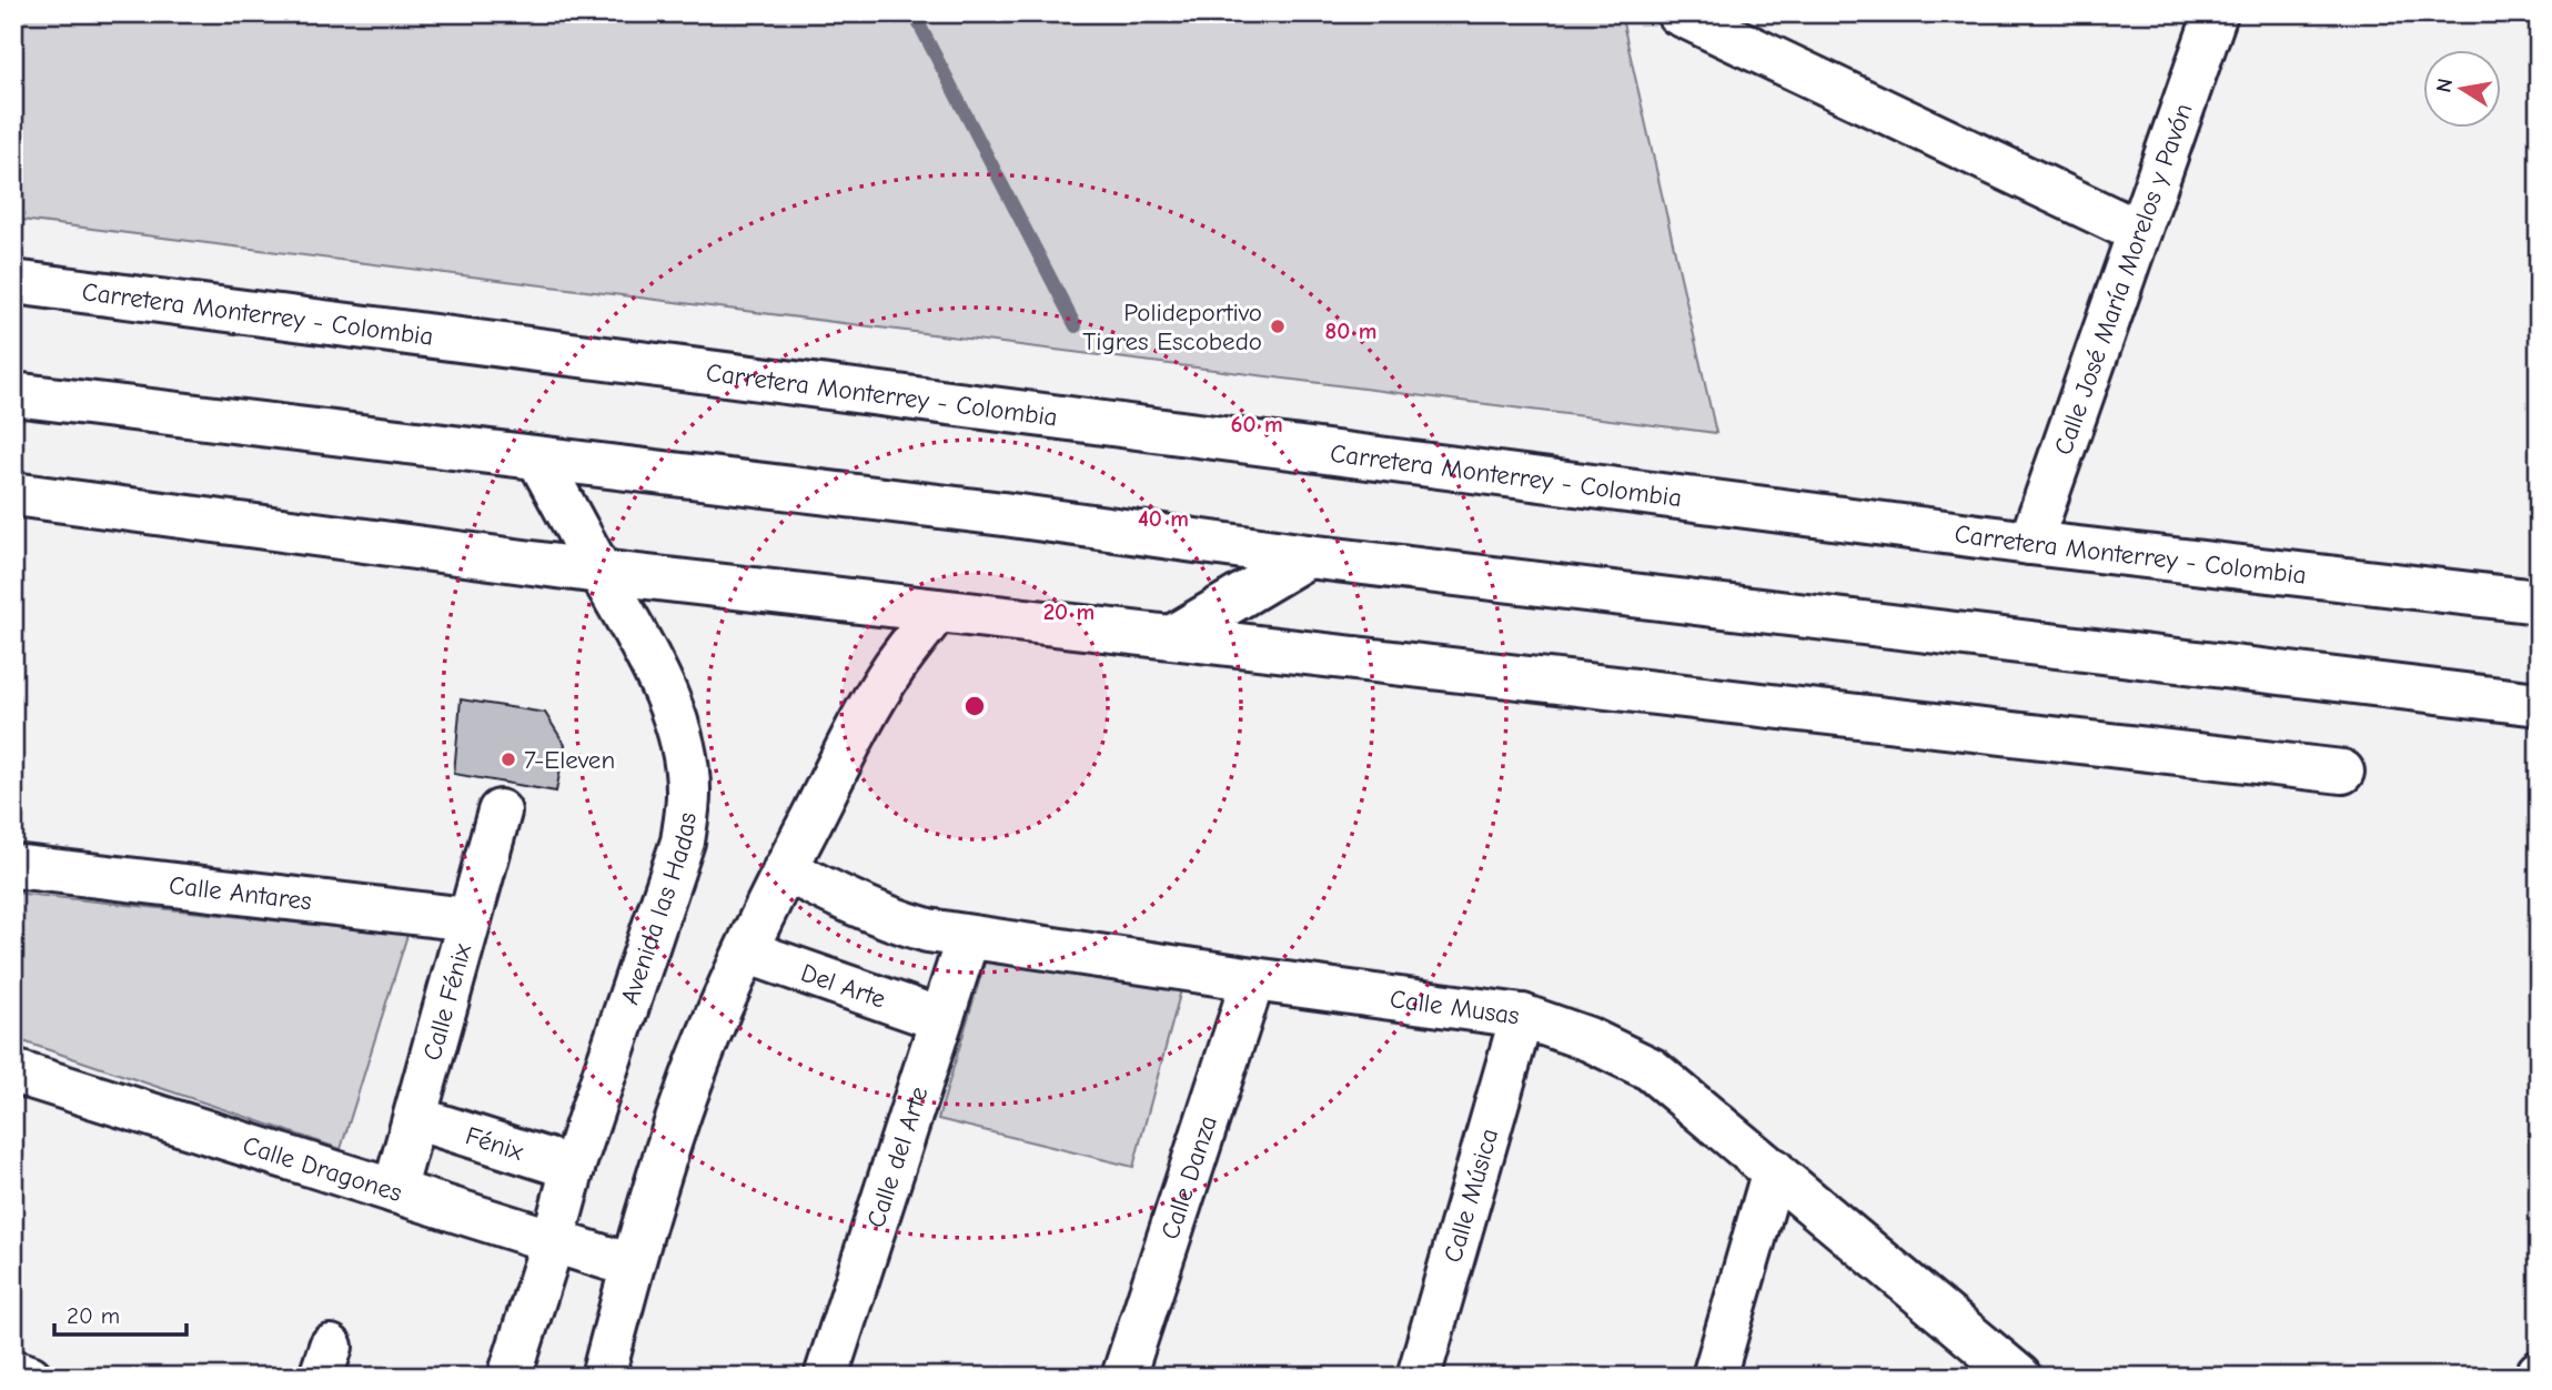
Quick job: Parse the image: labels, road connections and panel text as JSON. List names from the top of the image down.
{
  "streets": {
    "street": [
      "Calle José María Morelos y Pavón",
      "Carretera Monterrey - Colombia",
      "Calle Antares",
      "Avenida las Hadas",
      "Del Arte",
      "Calle Fénix",
      "Calle Musas",
      "Fénix",
      "Calle del Arte",
      "Calle Dragones",
      "Calle Danza",
      "Calle Música"
    ]
  },
  "crossings": [
    ["Calle José María Morelos y Pavón", "Carretera Monterrey - Colombia"],
    ["Calle Antares", "Calle Fénix"],
    ["Avenida las Hadas", "Fénix"],
    ["Avenida las Hadas", "Calle Dragones"],
    ["Del Arte", "Calle del Arte"],
    ["Calle Fénix", "Fénix"],
    ["Calle Fénix", "Calle Dragones"],
    ["Calle Musas", "Calle del Arte"],
    ["Calle Musas", "Calle Danza"],
    ["Calle Musas", "Calle Música"]
  ],
  "places": ["Polideportivo Tigres Escobedo", "7-Eleven"],
  "scale_bar": "20 m",
  "north": "left",
  "rings": [
    "80 m",
    "60 m",
    "40 m",
    "20 m"
  ]
}
